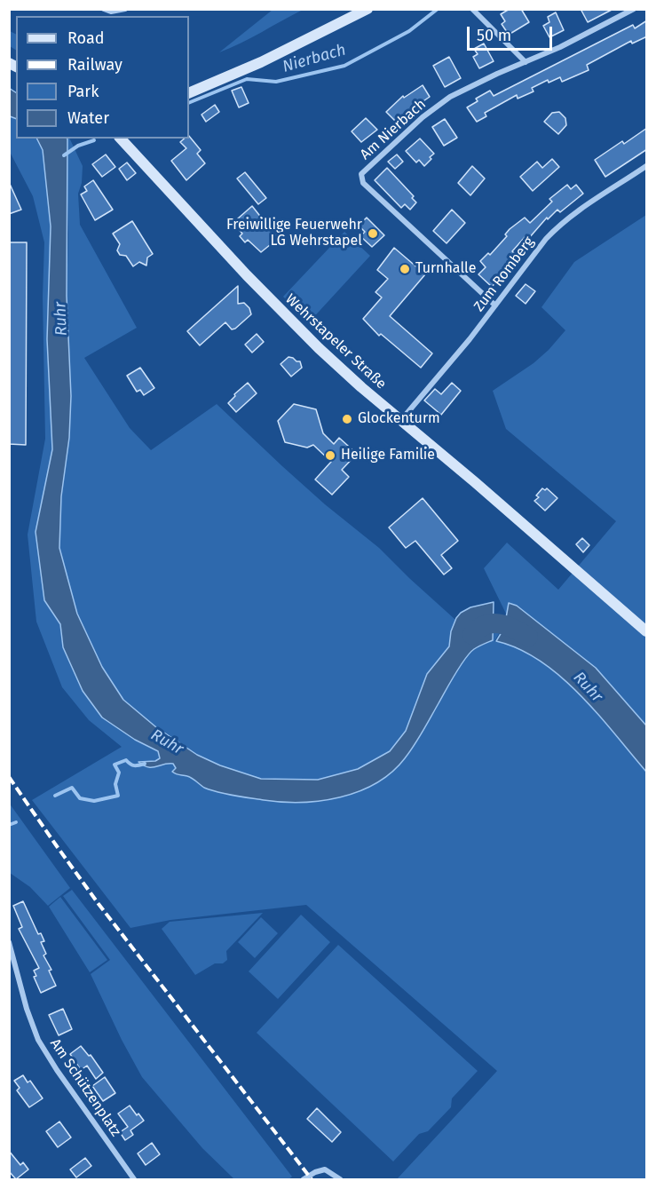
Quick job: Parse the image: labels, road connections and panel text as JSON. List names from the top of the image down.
{
  "streets": {
    "main road": ["Wehrstapeler Straße"],
    "street": ["Am Nierbach", "Zum Romberg", "Am Schützenplatz"]
  },
  "crossings": [
    ["Am Nierbach", "Zum Romberg"],
    ["Zum Romberg", "Wehrstapeler Straße"]
  ],
  "water": ["Nierbach", "Ruhr"],
  "places": [
    "Freiwillige Feuerwehr LG Wehrstapel",
    "Turnhalle",
    "Glockenturm",
    "Heilige Familie"
  ],
  "legend": [
    "Road",
    "Railway",
    "Park",
    "Water"
  ],
  "scale_bar": "50 m"
}
